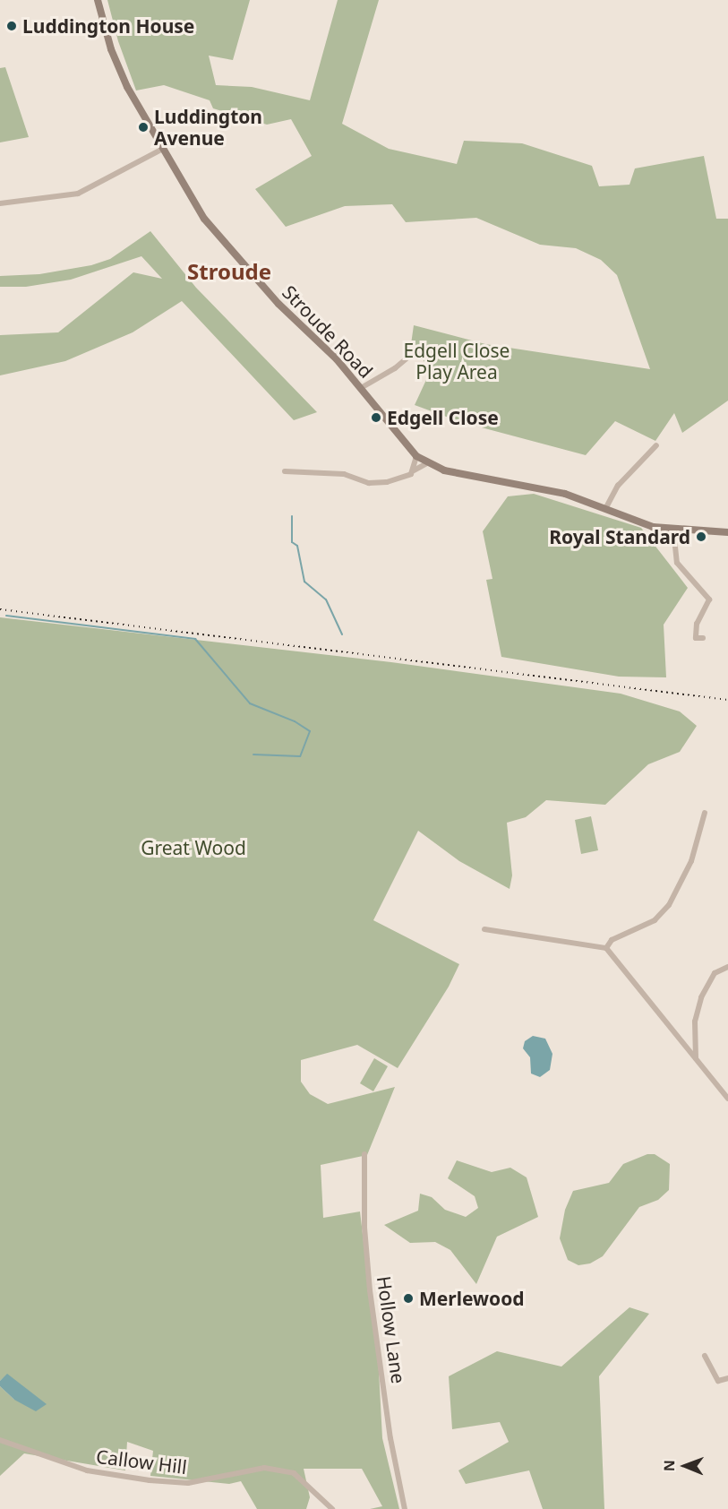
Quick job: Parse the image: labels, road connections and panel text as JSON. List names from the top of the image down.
{
  "streets": {
    "street": ["Stroude Road", "Hollow Lane", "Callow Hill"]
  },
  "districts": ["Stroude"],
  "parks": ["Edgell Close Play Area", "Great Wood"],
  "places": [
    "Luddington House",
    "Luddington Avenue",
    "Edgell Close",
    "Royal Standard",
    "Merlewood"
  ],
  "north": "left"
}
